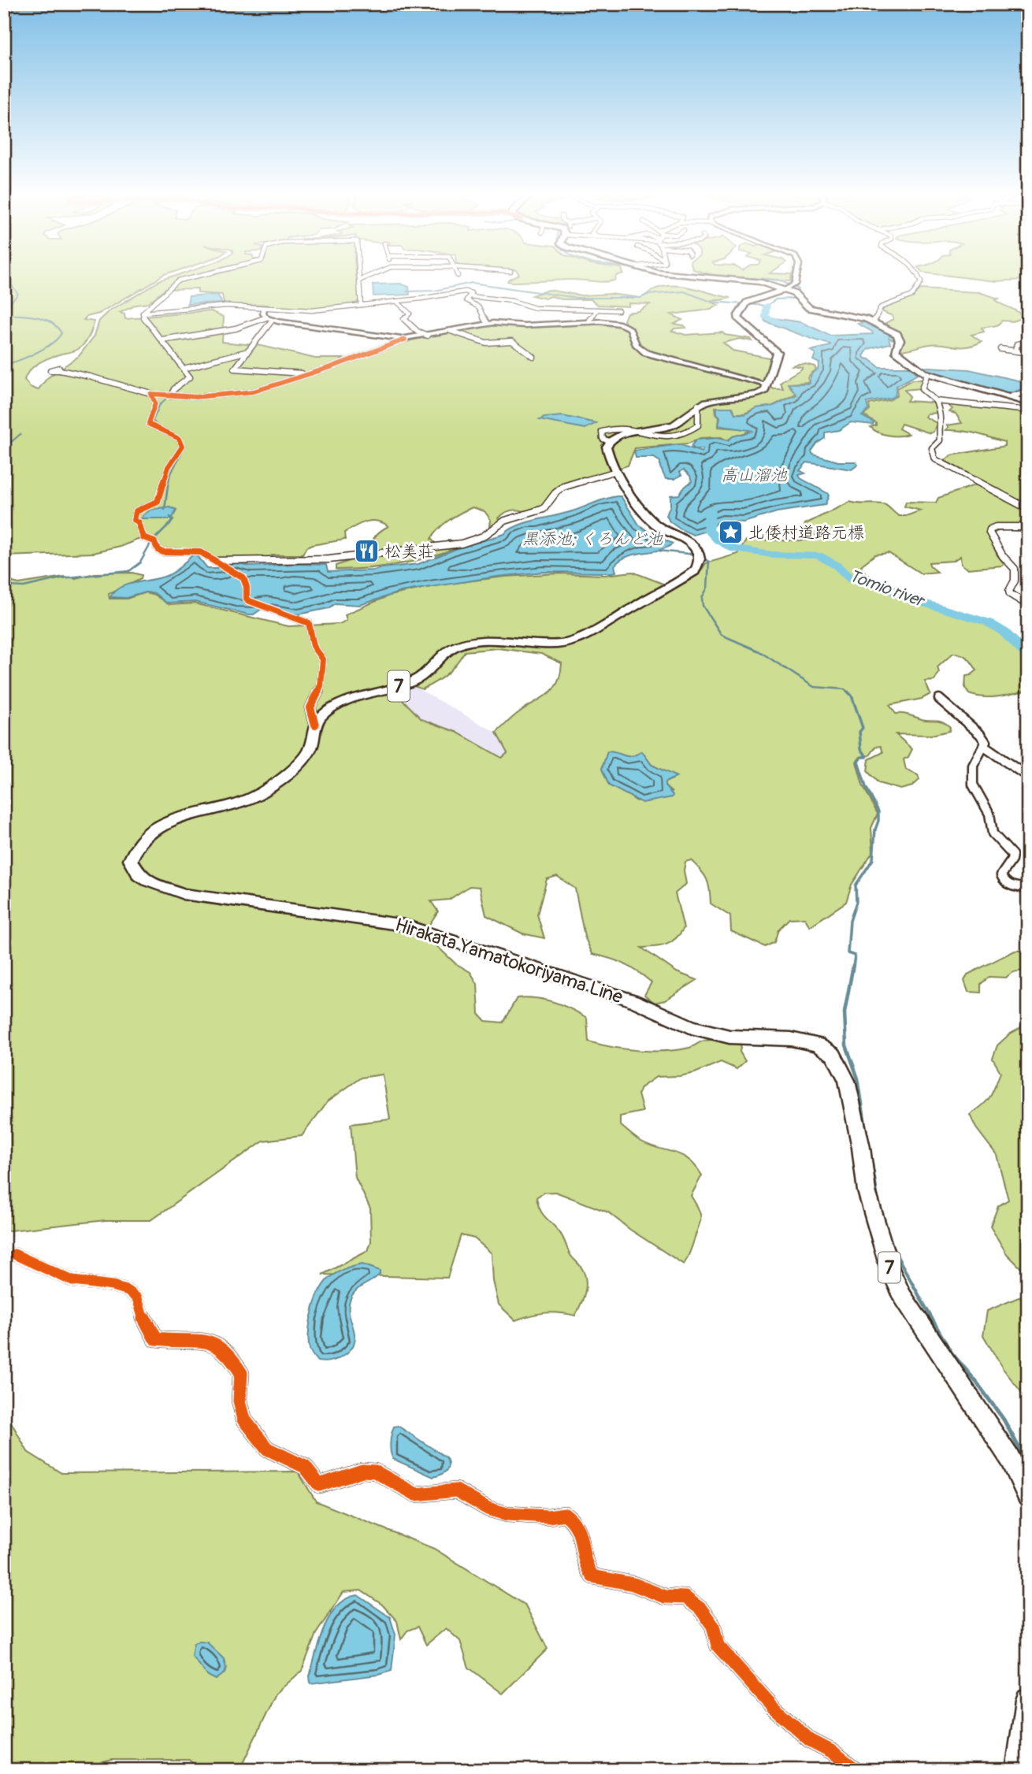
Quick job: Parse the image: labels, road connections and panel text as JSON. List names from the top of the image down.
{
  "streets": {
    "main road": ["7", "Hirakata Yamatokoriyama Line"]
  },
  "crossings": [
    ["7", "Hirakata Yamatokoriyama Line"]
  ],
  "water": ["高山溜池", "黒添池; くろんど池", "Tomio river"],
  "places": {
    "place": ["北倭村道路元標"],
    "restaurant": ["松美荘"]
  }
}
